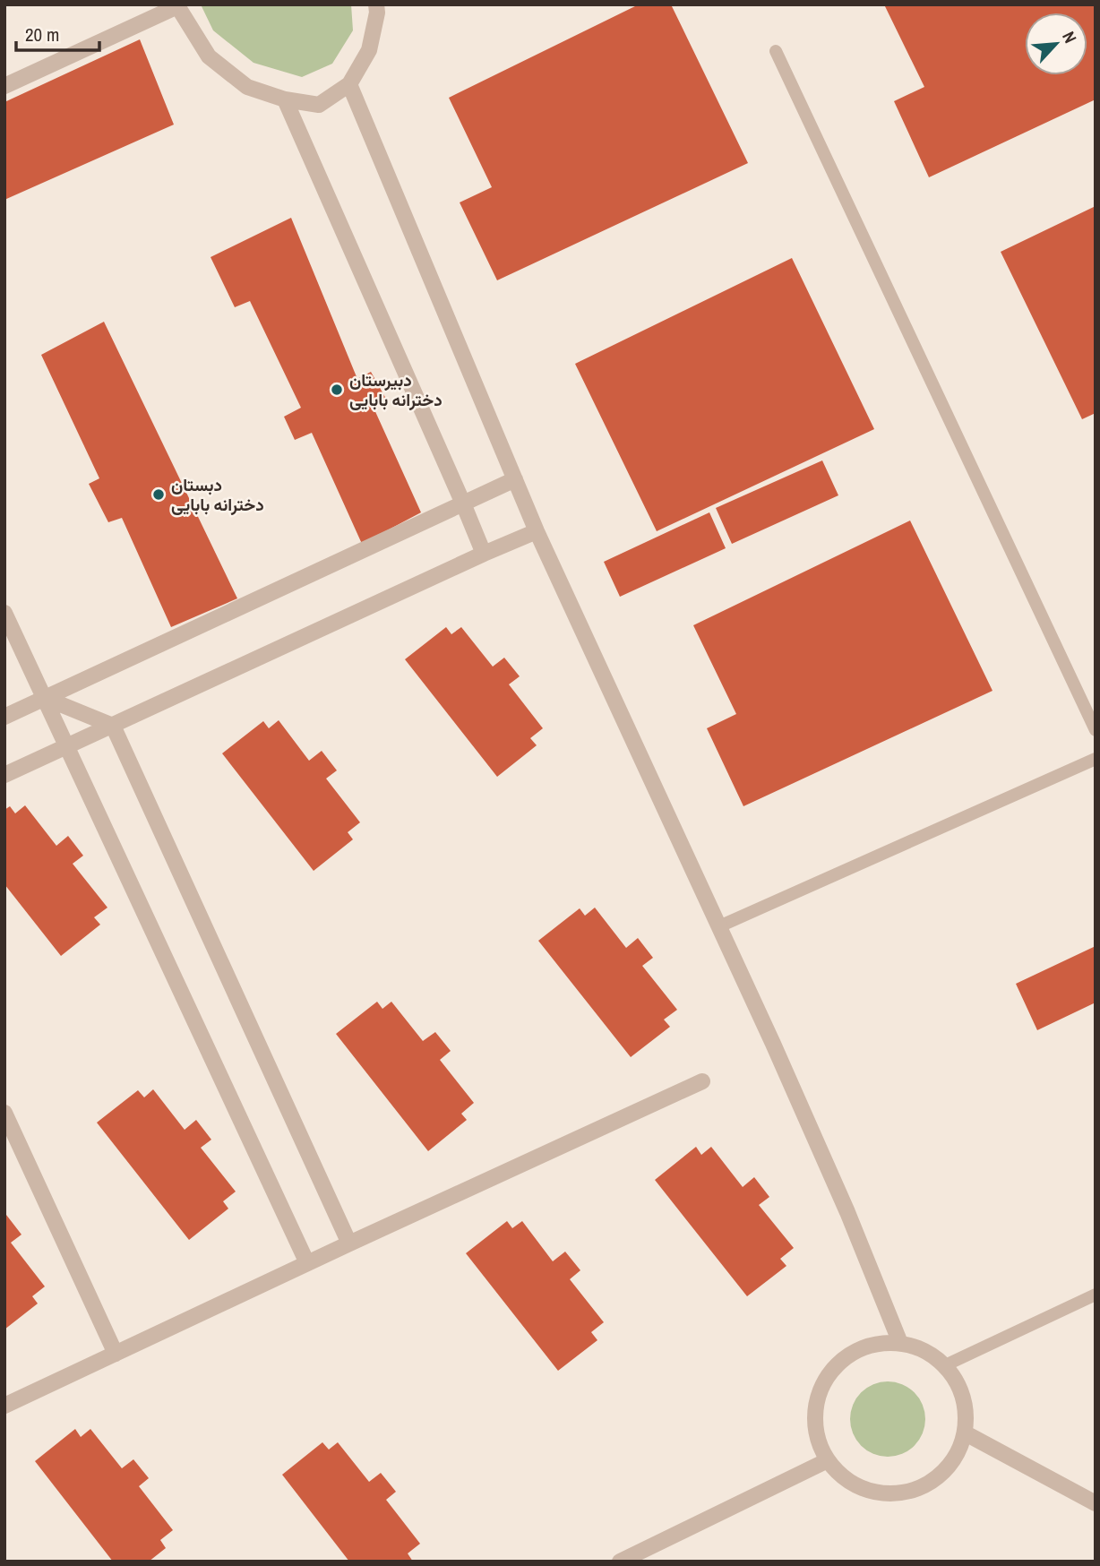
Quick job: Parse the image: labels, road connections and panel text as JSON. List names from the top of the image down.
{
  "places": ["دبیرستان دخترانه بابایی", "دبستان دخترانه بابایی"],
  "scale_bar": "20 m",
  "north": "top right"
}
